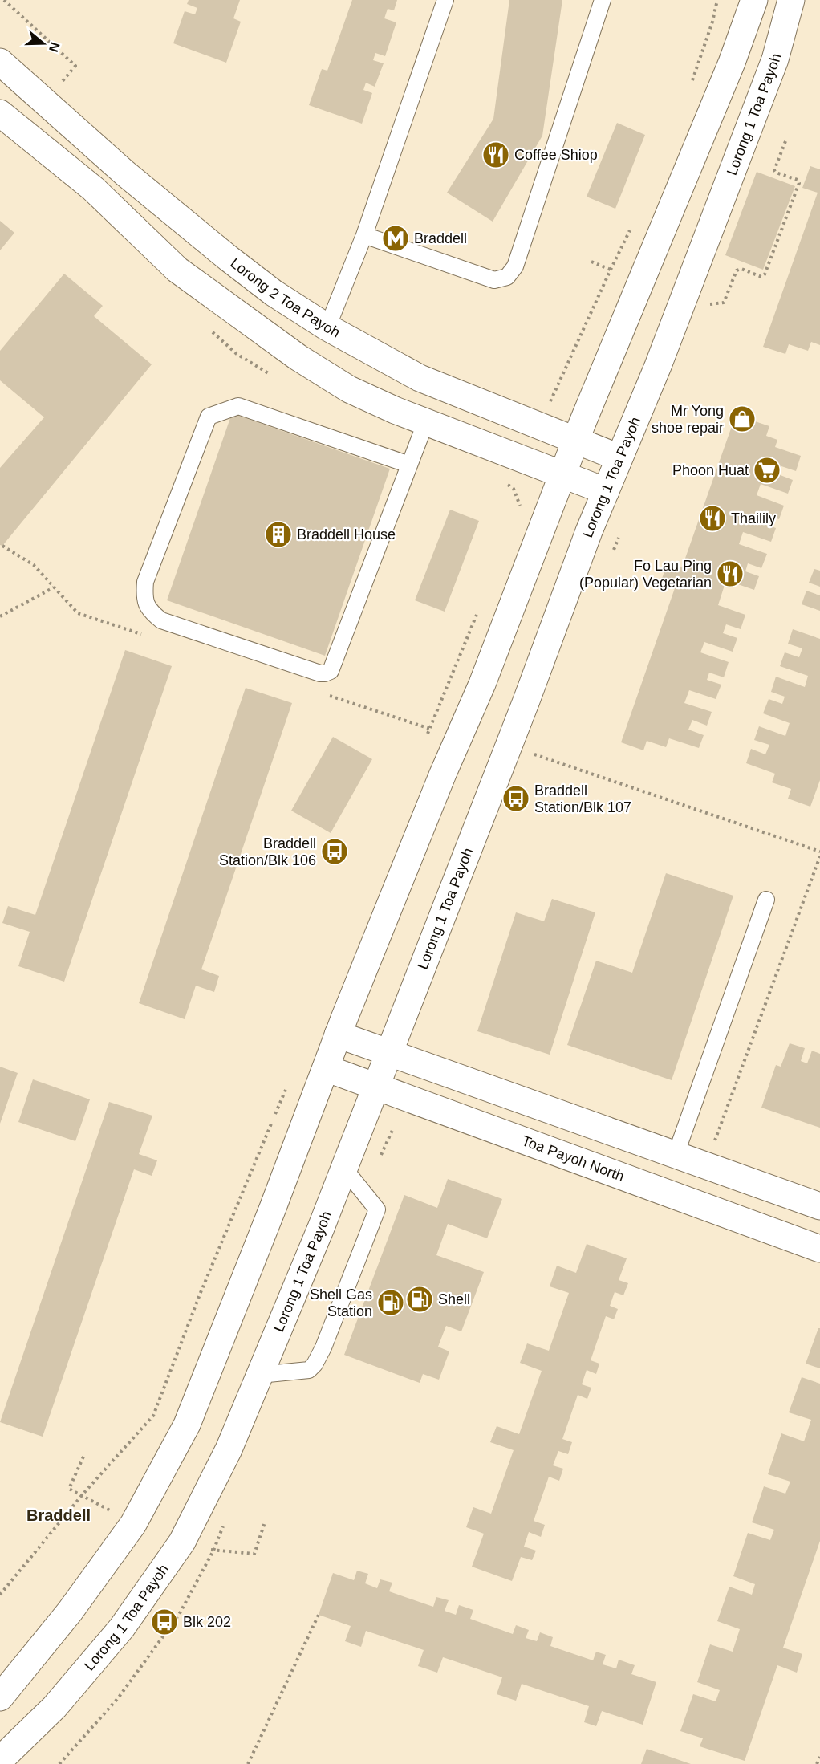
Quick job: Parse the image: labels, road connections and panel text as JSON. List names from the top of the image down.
{
  "streets": {
    "main road": ["Lorong 1 Toa Payoh", "Lorong 2 Toa Payoh", "Toa Payoh North"]
  },
  "crossings": [
    ["Lorong 1 Toa Payoh", "Lorong 2 Toa Payoh"],
    ["Lorong 1 Toa Payoh", "Toa Payoh North"]
  ],
  "districts": ["Braddell"],
  "places": {
    "restaurant": ["Coffee Shiop", "Thailily", "Fo Lau Ping (Popular) Vegetarian"],
    "metro station": ["Braddell"],
    "shop": ["Mr Yong shoe repair"],
    "supermarket": ["Phoon Huat"],
    "building": ["Braddell House"],
    "bus stop": ["Braddell Station/Blk 107", "Braddell Station/Blk 106", "Blk 202"],
    "fuel station": ["Shell", "Shell Gas Station"]
  },
  "north": "right"
}
